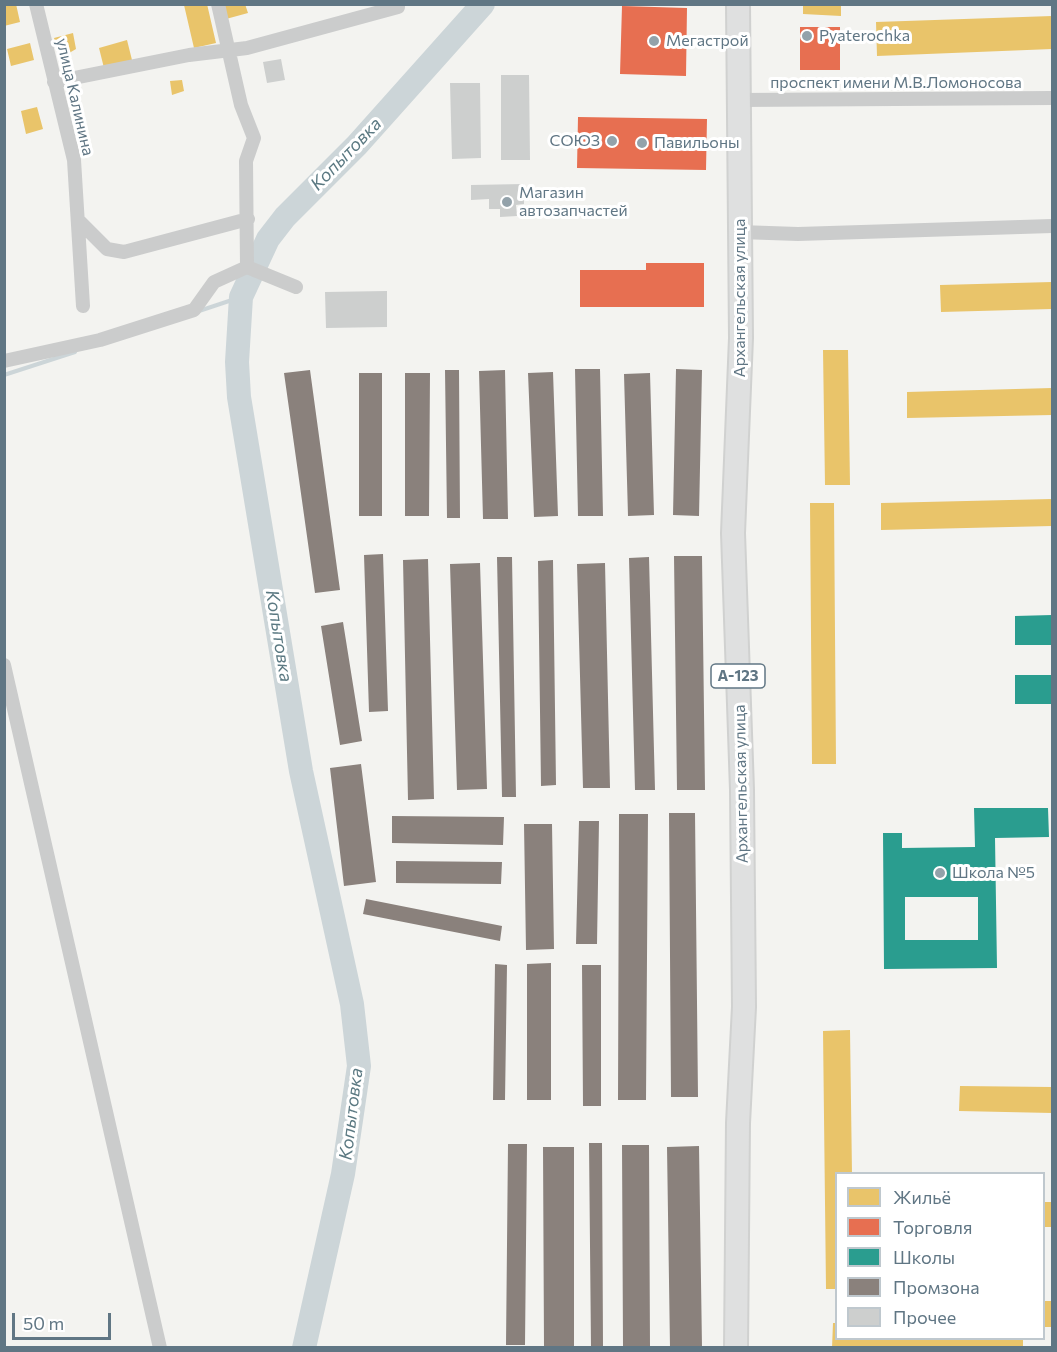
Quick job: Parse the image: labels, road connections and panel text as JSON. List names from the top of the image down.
{
  "streets": {
    "main road": ["Архангельская улица", "А-123"],
    "street": ["проспект имени М.В.Ломоносова", "улица Калинина"]
  },
  "crossings": [
    ["проспект имени М.В.Ломоносова", "Архангельская улица"]
  ],
  "water": ["Копытовка"],
  "places": [
    "Pyaterochka",
    "Мегастрой",
    "СОЮЗ",
    "Павильоны",
    "Магазин автозапчастей",
    "Школа №5"
  ],
  "legend": [
    "Жильё",
    "Торговля",
    "Школы",
    "Промзона",
    "Прочее"
  ],
  "scale_bar": "50 m"
}
